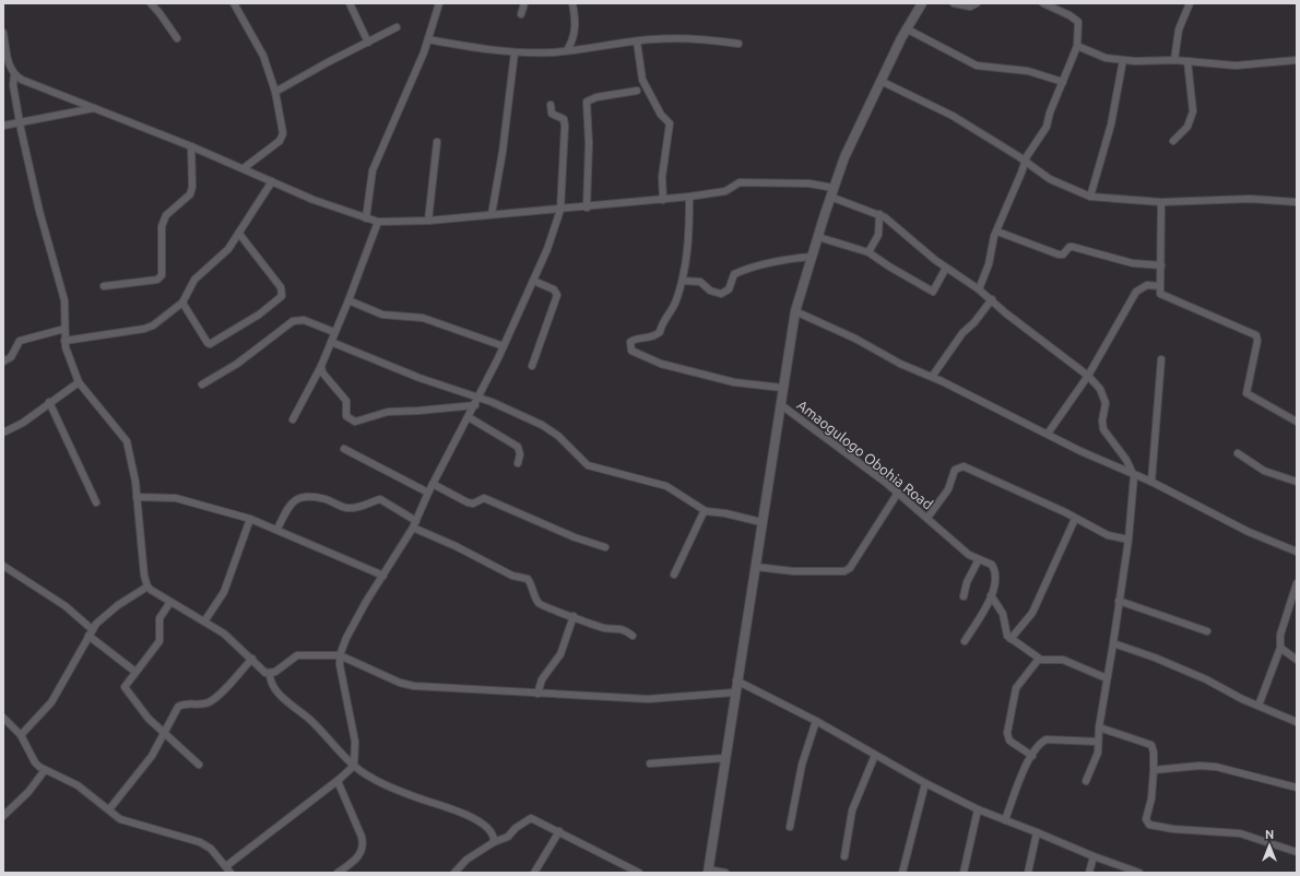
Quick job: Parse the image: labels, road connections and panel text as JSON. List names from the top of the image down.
{
  "streets": {
    "street": ["Amaogulogo Obohia Road"]
  },
  "north": "top"
}
